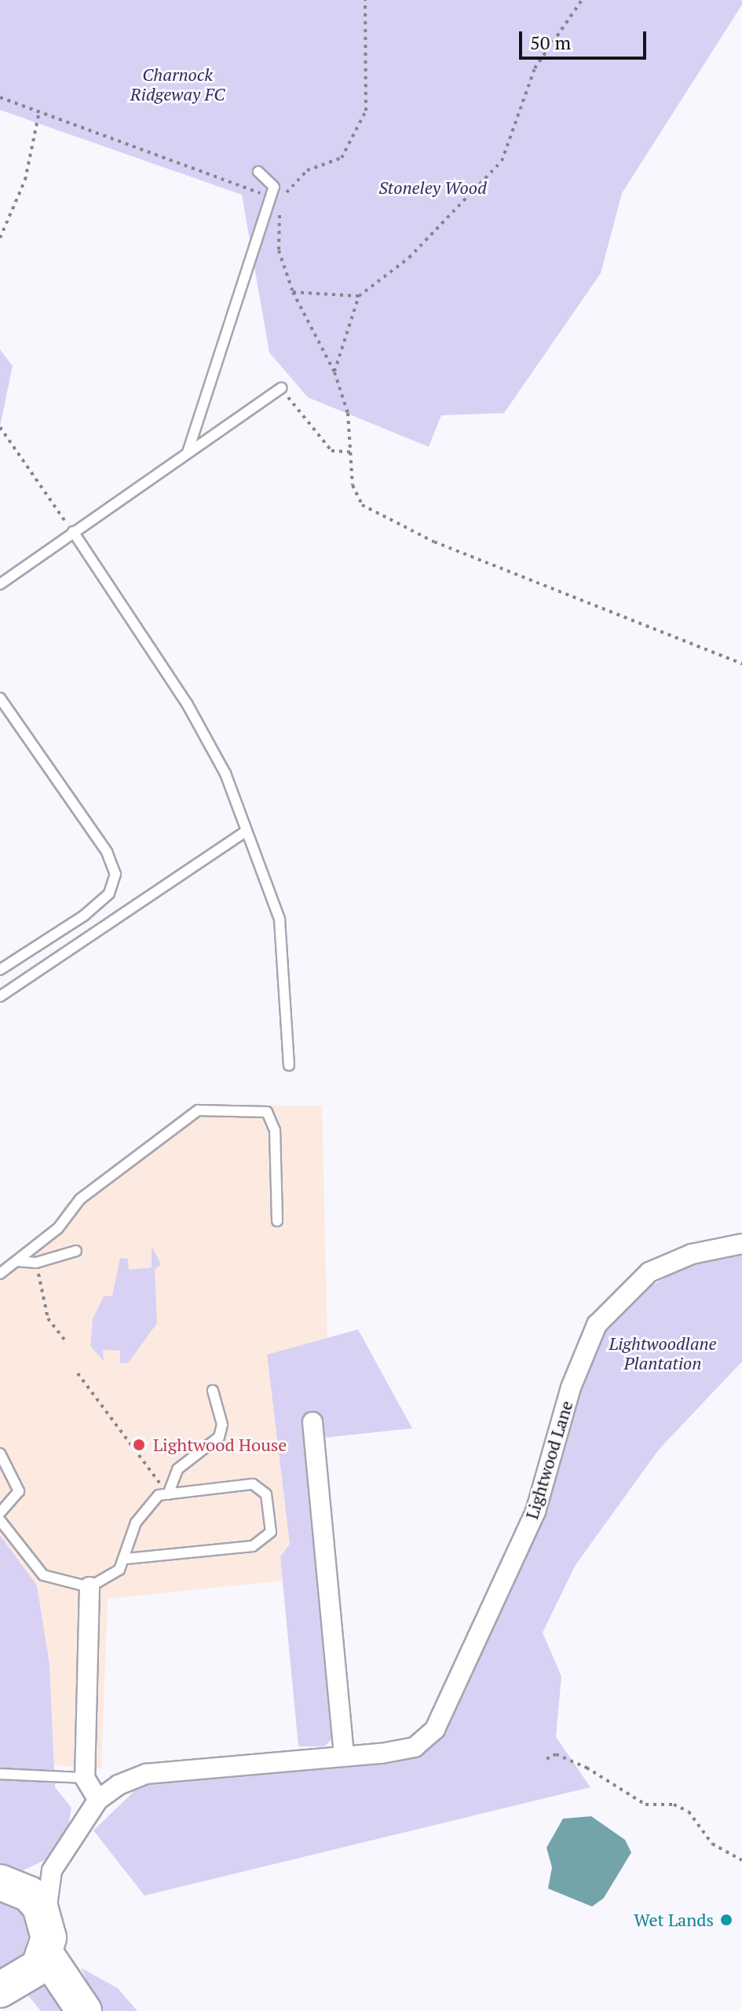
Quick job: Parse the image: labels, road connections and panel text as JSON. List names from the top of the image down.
{
  "streets": {
    "street": ["Lightwood Lane"]
  },
  "parks": ["Charnock Ridgeway FC", "Stoneley Wood", "Lightwoodlane Plantation"],
  "places": ["Lightwood House", "Wet Lands"],
  "scale_bar": "50 m"
}
